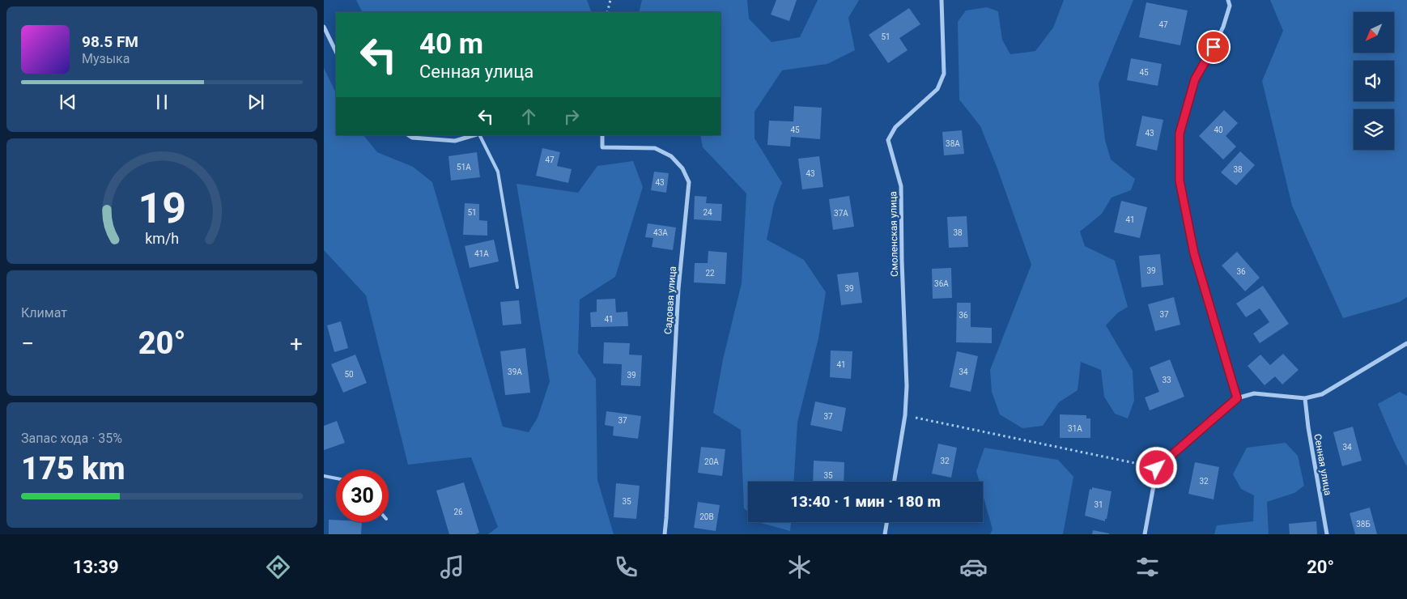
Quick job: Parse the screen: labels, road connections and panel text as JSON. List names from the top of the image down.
{
  "streets": {
    "street": ["Смоленская улица", "Садовая улица", "Сенная улица"]
  },
  "house_numbers": [
    "47",
    "51",
    "45",
    "45",
    "40",
    "43",
    "38А",
    "47",
    "51А",
    "38",
    "43",
    "43",
    "51",
    "24",
    "37А",
    "41",
    "43А",
    "38",
    "41А",
    "39",
    "36",
    "22",
    "36А",
    "39",
    "37",
    "36",
    "41",
    "41",
    "39А",
    "34",
    "50",
    "39",
    "33",
    "37",
    "37",
    "31А",
    "34",
    "32",
    "20А",
    "35",
    "32",
    "35",
    "31",
    "26",
    "20В",
    "38Б"
  ],
  "north": "bottom left",
  "page": {
    "turn": ["40 m", "Сенная улица"],
    "song": ["98.5 FM", "Музыка"],
    "tile": [
      "Климат",
      ["Запас хода · 35%", "175 km"]
    ],
    "heat": ["−", "20°", "+"],
    "limit": "30",
    "trip": "13:40 · 1 мин · 180 m",
    "tabs": ["13:39", "20°"],
    "gauge": ["19", "km/h"]
  }
}
